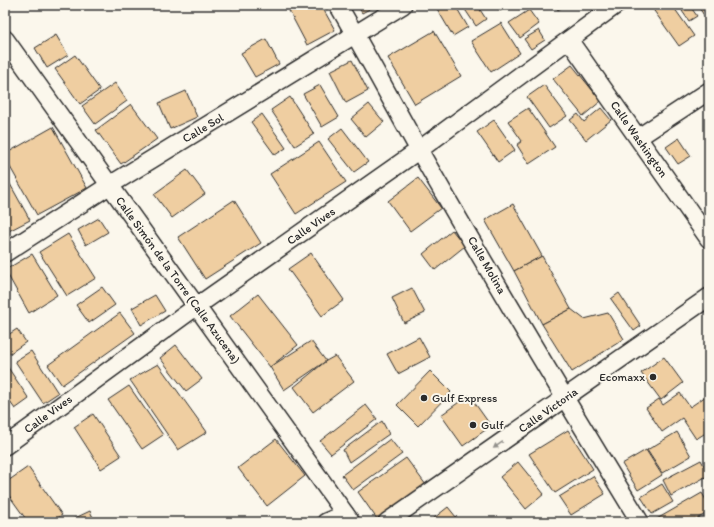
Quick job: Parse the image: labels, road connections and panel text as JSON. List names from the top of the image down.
{
  "streets": {
    "street": [
      "Calle Sol",
      "Calle Washington",
      "Calle Vives",
      "Calle Molina",
      "Calle Simón de la Torre (Calle Azucena)",
      "Calle Victoria"
    ]
  },
  "crossings": [
    ["Calle Sol", "Calle Molina"],
    ["Calle Sol", "Calle Simón de la Torre (Calle Azucena)"],
    ["Calle Washington", "Calle Vives"],
    ["Calle Vives", "Calle Molina"],
    ["Calle Vives", "Calle Simón de la Torre (Calle Azucena)"],
    ["Calle Molina", "Calle Victoria"]
  ],
  "one_way": ["Calle Victoria"],
  "places": ["Ecomaxx", "Gulf Express", "Gulf"]
}
